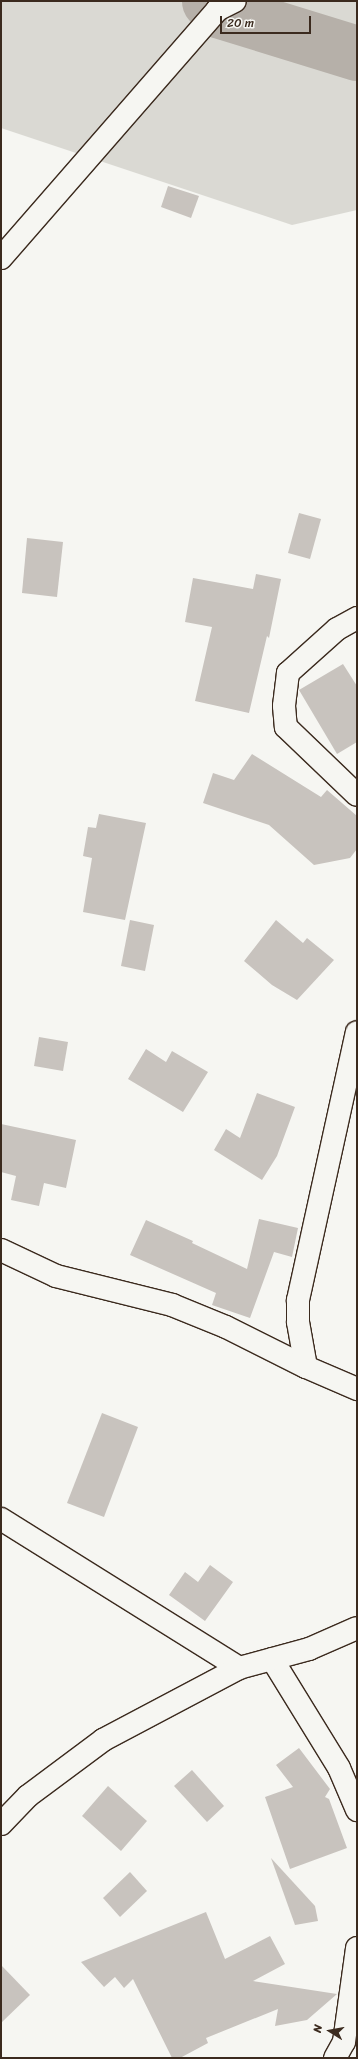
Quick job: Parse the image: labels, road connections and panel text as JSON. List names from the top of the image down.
{
  "scale_bar": "20 m",
  "north": "left"
}
